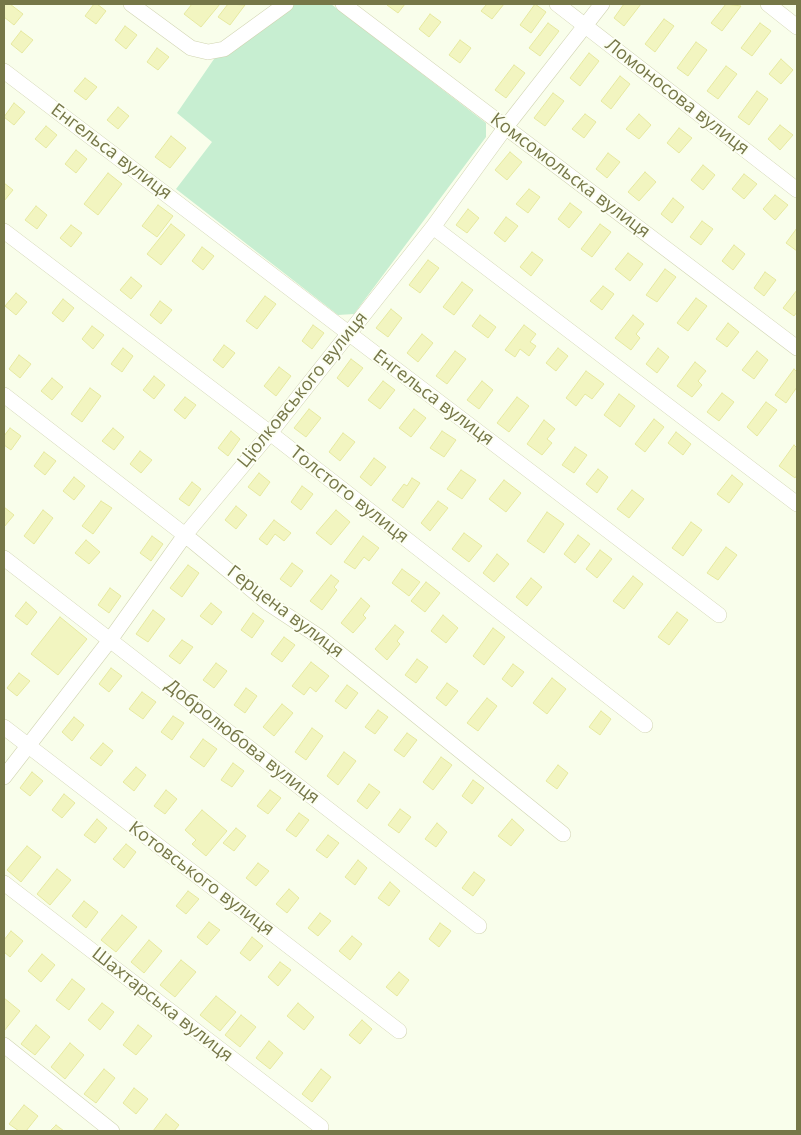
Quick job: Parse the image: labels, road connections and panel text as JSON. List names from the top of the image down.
{
  "streets": {
    "street": [
      "Ломоносова вулиця",
      "Енгельса вулиця",
      "Комсомольска вулиця",
      "Ціолковського вулиця",
      "Толстого вулиця",
      "Герцена вулиця",
      "Добролюбова вулиця",
      "Котовського вулиця",
      "Шахтарська вулиця"
    ]
  },
  "crossings": [
    ["Ломоносова вулиця", "Ціолковського вулиця"],
    ["Енгельса вулиця", "Ціолковського вулиця"],
    ["Комсомольска вулиця", "Ціолковського вулиця"],
    ["Ціолковського вулиця", "Толстого вулиця"],
    ["Ціолковського вулиця", "Герцена вулиця"],
    ["Ціолковського вулиця", "Добролюбова вулиця"],
    ["Ціолковського вулиця", "Котовського вулиця"]
  ]
}
